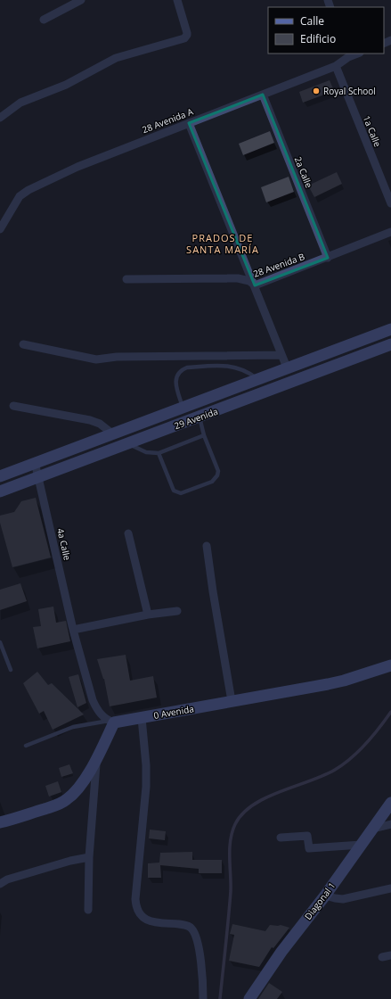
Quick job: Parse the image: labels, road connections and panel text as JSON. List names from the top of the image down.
{
  "streets": {
    "main road": ["29 Avenida", "0 Avenida", "Diagonal 1"],
    "street": [
      "28 Avenida A",
      "1a Calle",
      "2a Calle",
      "28 Avenida B",
      "4a Calle"
    ]
  },
  "crossings": [
    ["28 Avenida A", "1a Calle"],
    ["28 Avenida A", "2a Calle"],
    ["2a Calle", "28 Avenida B"],
    ["29 Avenida", "4a Calle"],
    ["4a Calle", "0 Avenida"]
  ],
  "districts": ["PRADOS DE SANTA MARÍA"],
  "places": ["Royal School"],
  "legend": ["Calle", "Edificio"]
}
